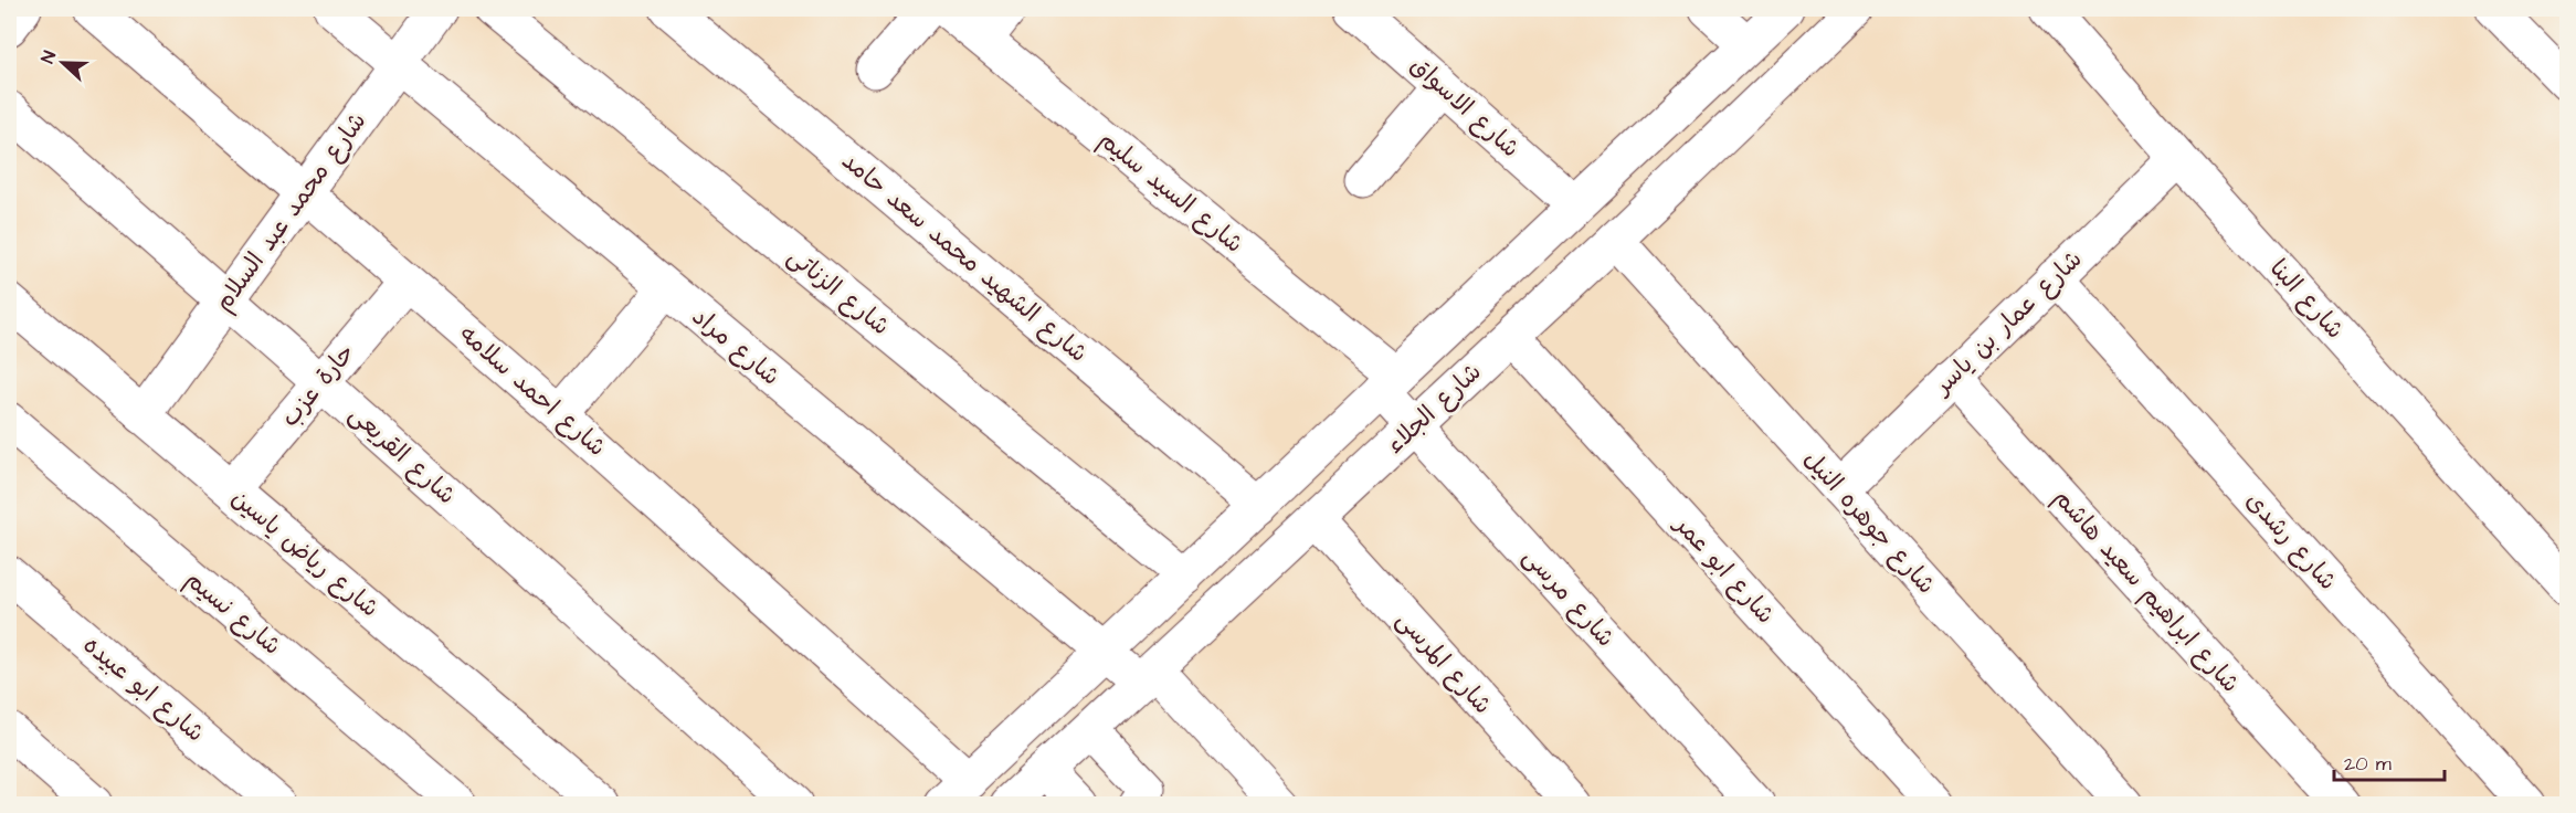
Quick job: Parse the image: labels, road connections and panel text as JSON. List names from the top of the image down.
{
  "streets": {
    "street": [
      "شارع الاسواق",
      "شارع السيد سليم",
      "شارع محمد عبد السلام",
      "شارع الشهيد محمد سعد حامد",
      "شارع الزناتى",
      "شارع البنا",
      "شارع عمار بن ياسر",
      "شارع مراد",
      "حارة عزب",
      "شارع احمد سلامه",
      "شارع الجلاء",
      "شارع القريعى",
      "شارع جوهره النيل",
      "شارع رشدى",
      "شارع رياض ياسين",
      "شارع ابو عمر",
      "شارع ابراهيم سعيد هاشم",
      "شارع مرسى",
      "شارع نسيم",
      "شارع المرسى",
      "شارع ابو عبيده"
    ]
  },
  "crossings": [
    ["شارع الاسواق", "شارع الجلاء"],
    ["شارع السيد سليم", "شارع الجلاء"],
    ["شارع السيد سليم", "شارع مرسى"],
    ["شارع محمد عبد السلام", "شارع مراد"],
    ["شارع محمد عبد السلام", "شارع احمد سلامه"],
    ["شارع محمد عبد السلام", "شارع القريعى"],
    ["شارع محمد عبد السلام", "شارع رياض ياسين"],
    ["شارع الشهيد محمد سعد حامد", "شارع الجلاء"],
    ["شارع الزناتى", "شارع الجلاء"],
    ["شارع البنا", "شارع عمار بن ياسر"],
    ["شارع عمار بن ياسر", "شارع جوهره النيل"],
    ["شارع عمار بن ياسر", "شارع رشدى"],
    ["شارع عمار بن ياسر", "شارع ابراهيم سعيد هاشم"],
    ["شارع مراد", "شارع الجلاء"],
    ["حارة عزب", "شارع احمد سلامه"],
    ["حارة عزب", "شارع القريعى"],
    ["حارة عزب", "شارع رياض ياسين"],
    ["شارع احمد سلامه", "شارع الجلاء"],
    ["شارع الجلاء", "شارع جوهره النيل"],
    ["شارع الجلاء", "شارع ابو عمر"],
    ["شارع الجلاء", "شارع مرسى"],
    ["شارع الجلاء", "شارع المرسى"]
  ],
  "scale_bar": "20 m",
  "north": "left"
}
